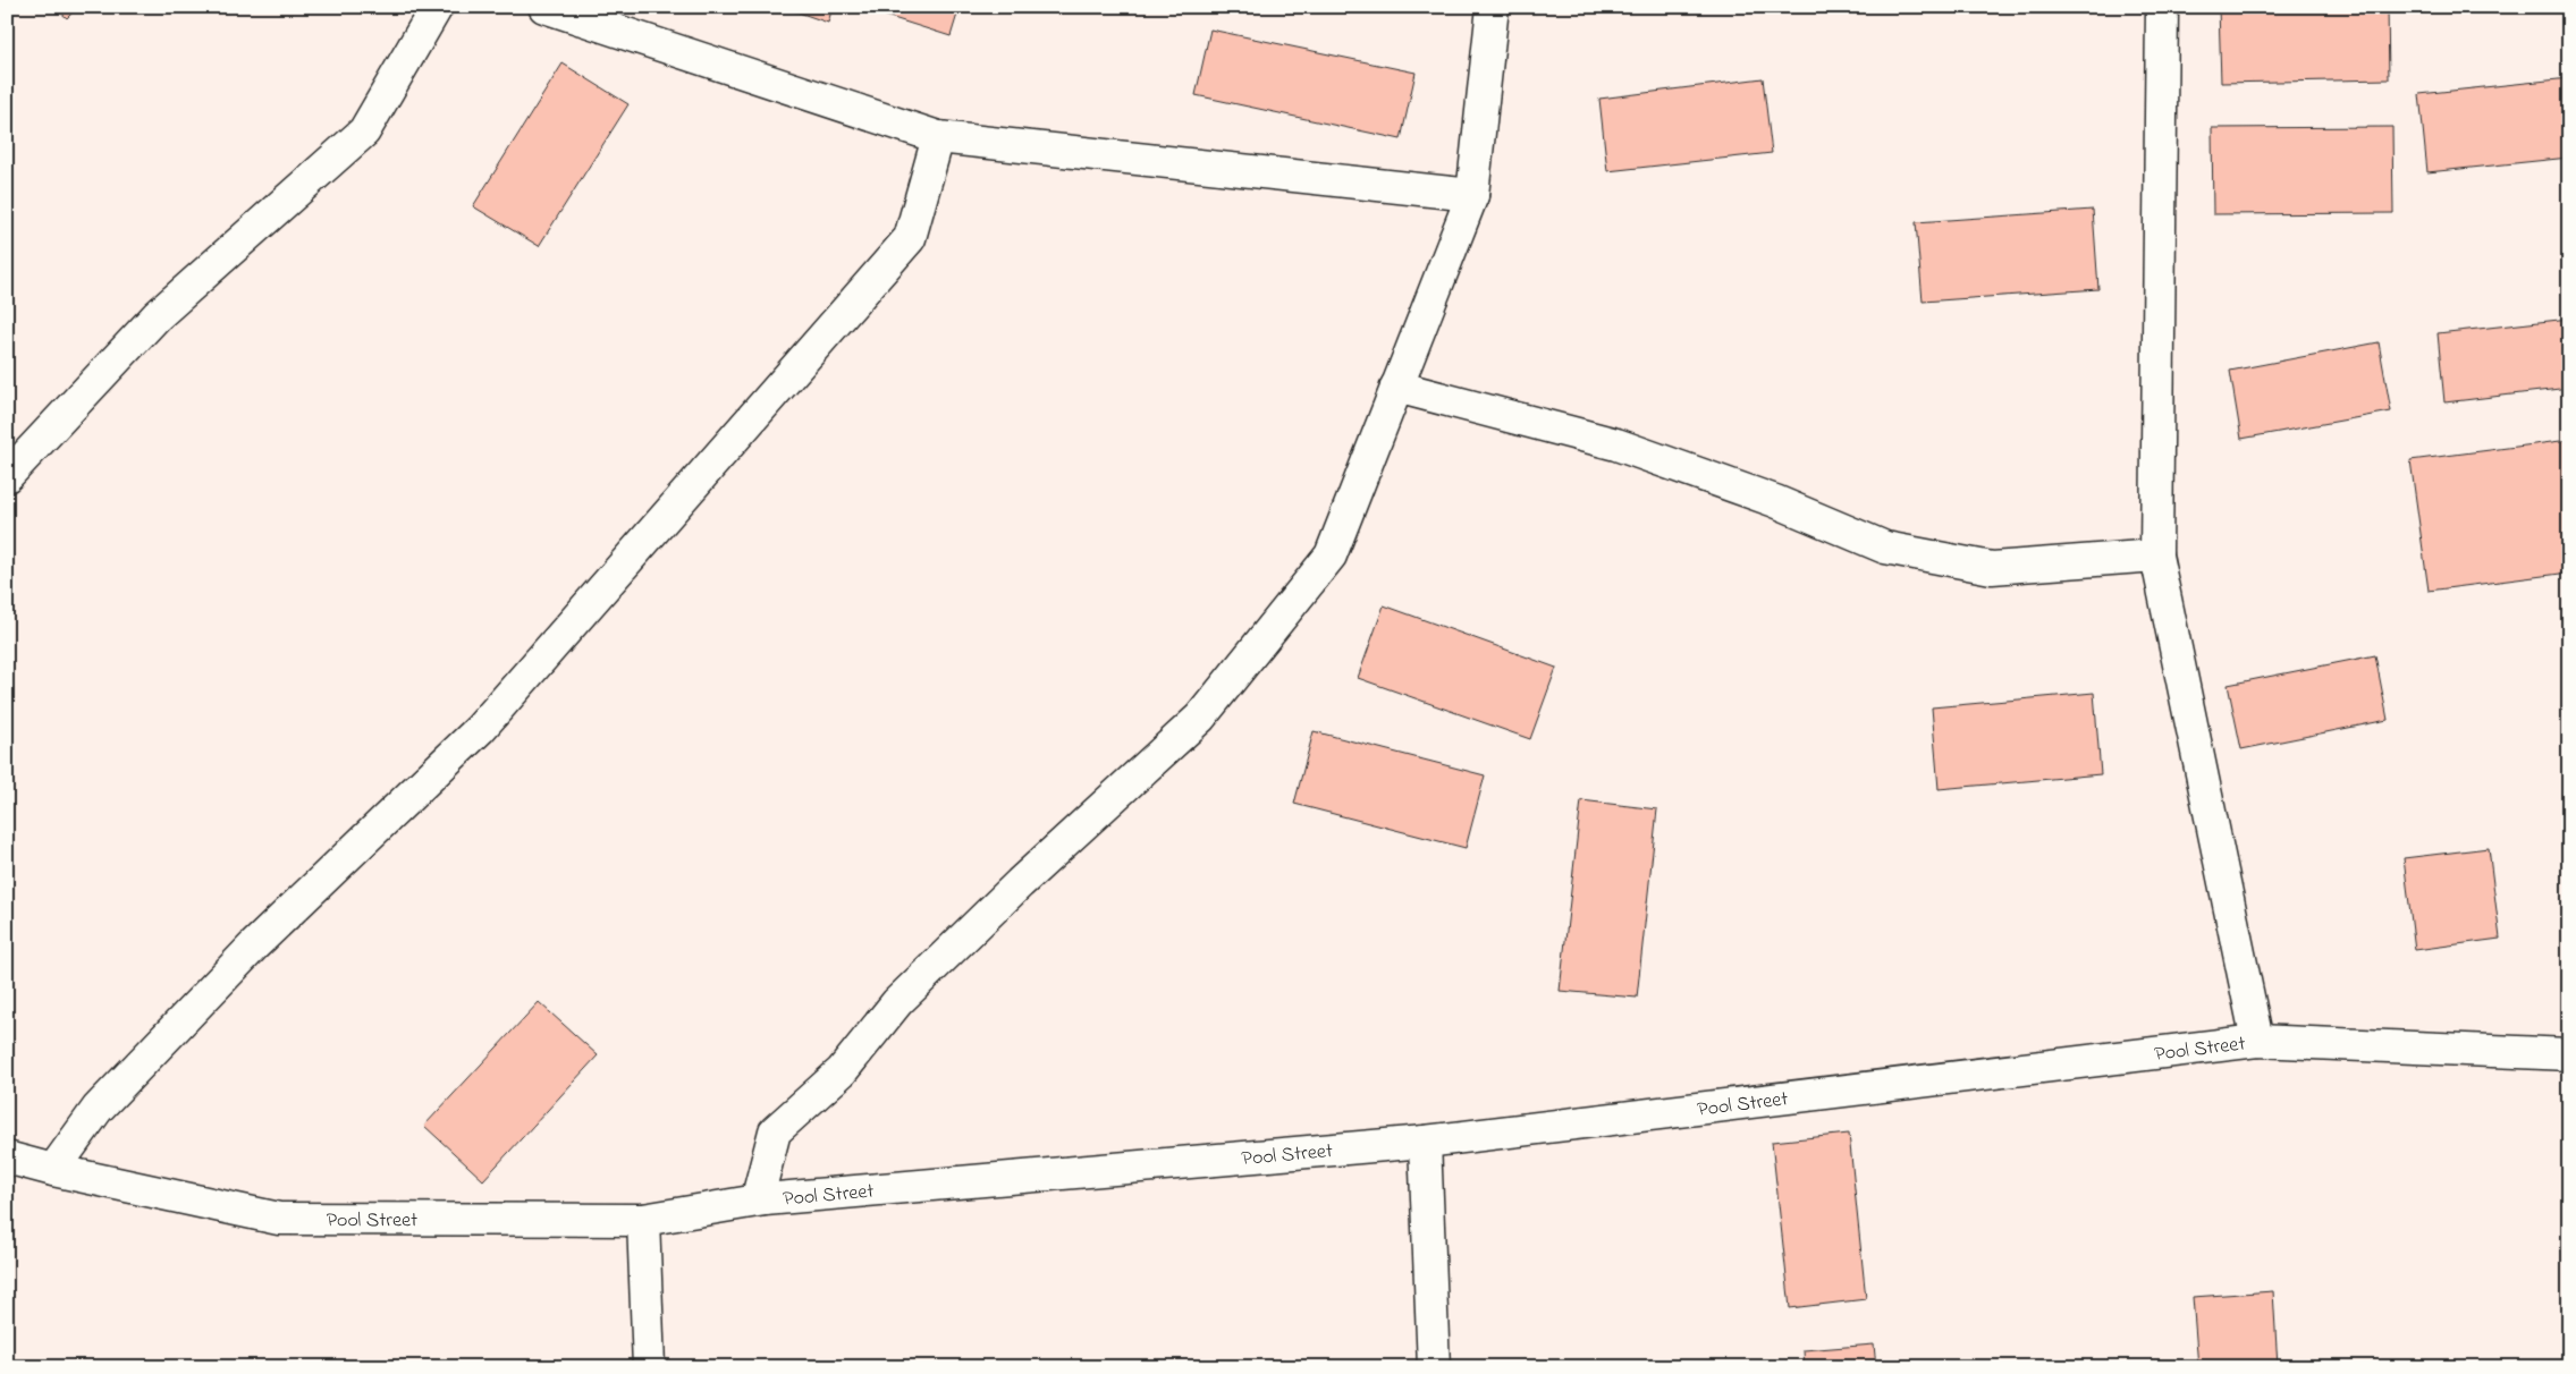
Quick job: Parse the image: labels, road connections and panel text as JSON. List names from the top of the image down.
{
  "streets": {
    "street": ["Pool Street"]
  }
}
